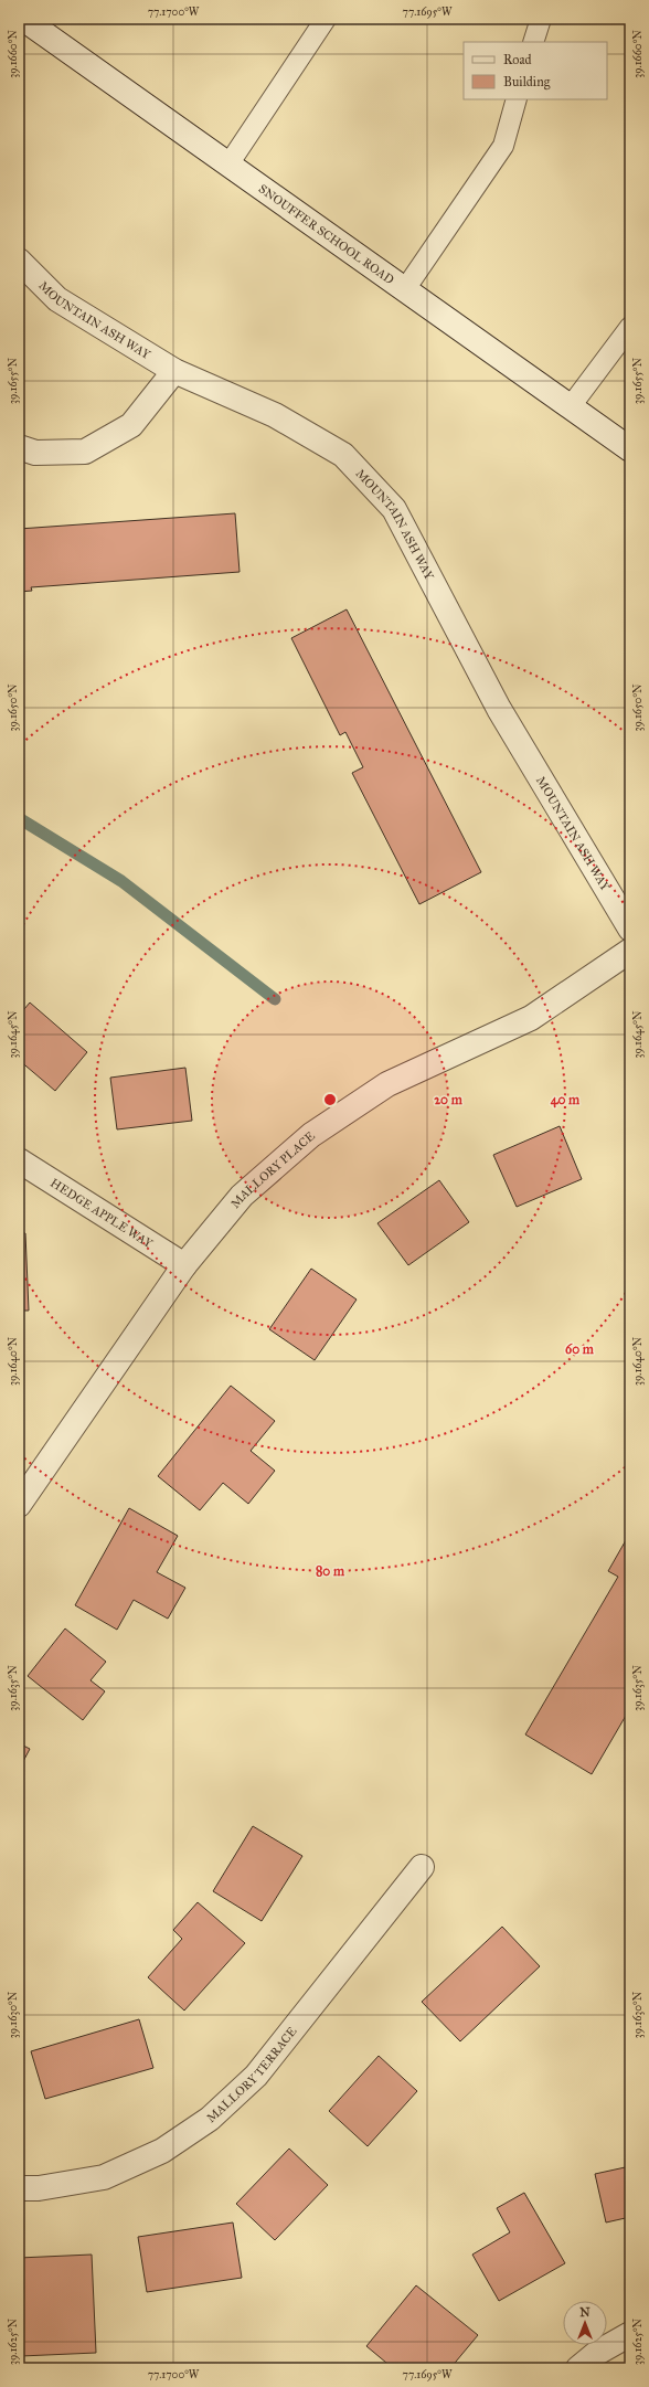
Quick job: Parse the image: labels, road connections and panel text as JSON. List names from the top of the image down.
{
  "streets": {
    "street": [
      "SNOUFFER SCHOOL ROAD",
      "MOUNTAIN ASH WAY",
      "MALLORY PLACE",
      "HEDGE APPLE WAY",
      "MALLORY TERRACE"
    ]
  },
  "crossings": [
    ["MALLORY PLACE", "HEDGE APPLE WAY"]
  ],
  "legend": ["Road", "Building"],
  "north": "top",
  "coordinates": [
    "77.1700°W",
    "77.1695°W",
    "39.1660°N",
    "39.1655°N",
    "39.1650°N",
    "39.1645°N",
    "39.1640°N",
    "39.1635°N",
    "39.1630°N",
    "39.1625°N"
  ],
  "rings": [
    "20 m",
    "40 m",
    "60 m",
    "80 m"
  ]
}
